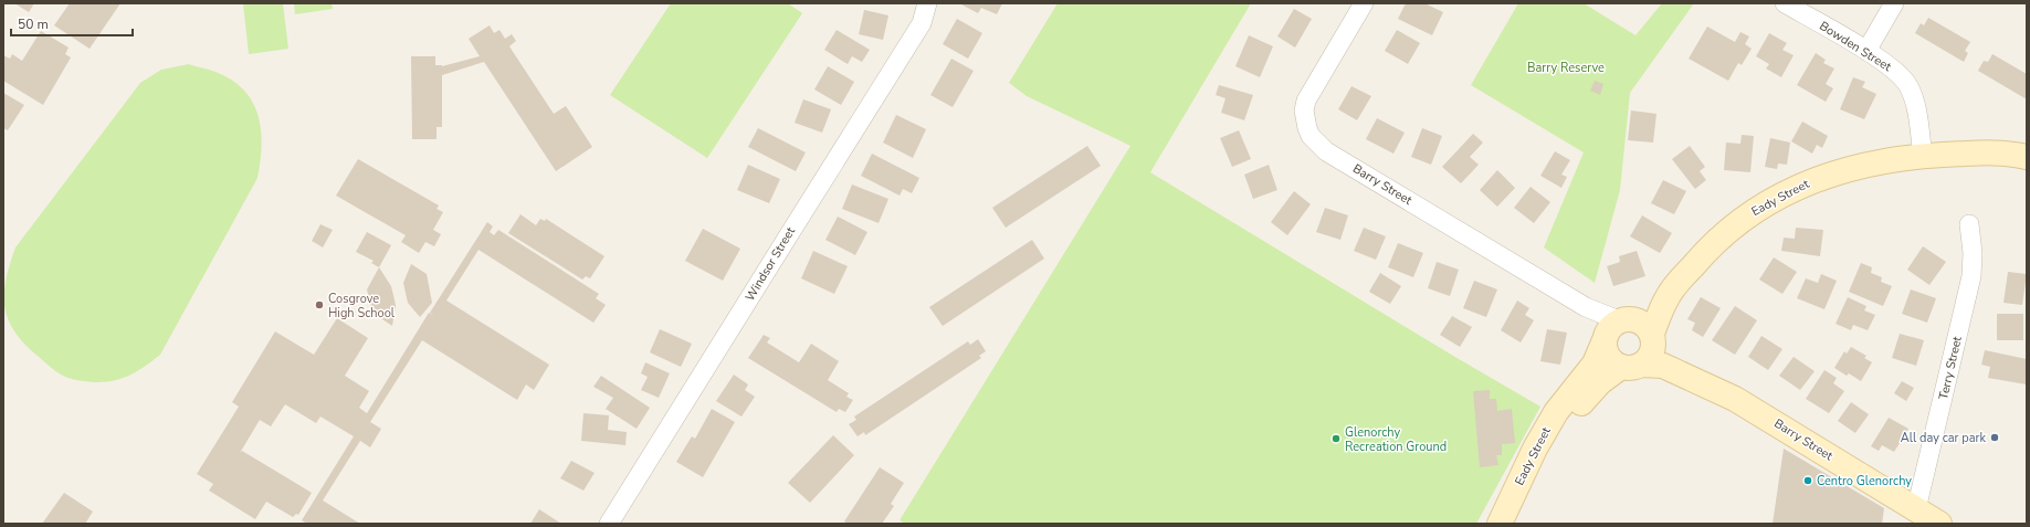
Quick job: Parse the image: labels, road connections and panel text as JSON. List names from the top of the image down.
{
  "streets": {
    "street": [
      "Bowden Street",
      "Barry Street",
      "Eady Street",
      "Windsor Street",
      "Terry Street"
    ]
  },
  "crossings": [
    ["Bowden Street", "Eady Street"],
    ["Barry Street", "Eady Street"],
    ["Barry Street", "Terry Street"]
  ],
  "parks": ["Barry Reserve"],
  "places": [
    "Cosgrove High School",
    "All day car park",
    "Glenorchy Recreation Ground",
    "Centro Glenorchy"
  ],
  "scale_bar": "50 m"
}
